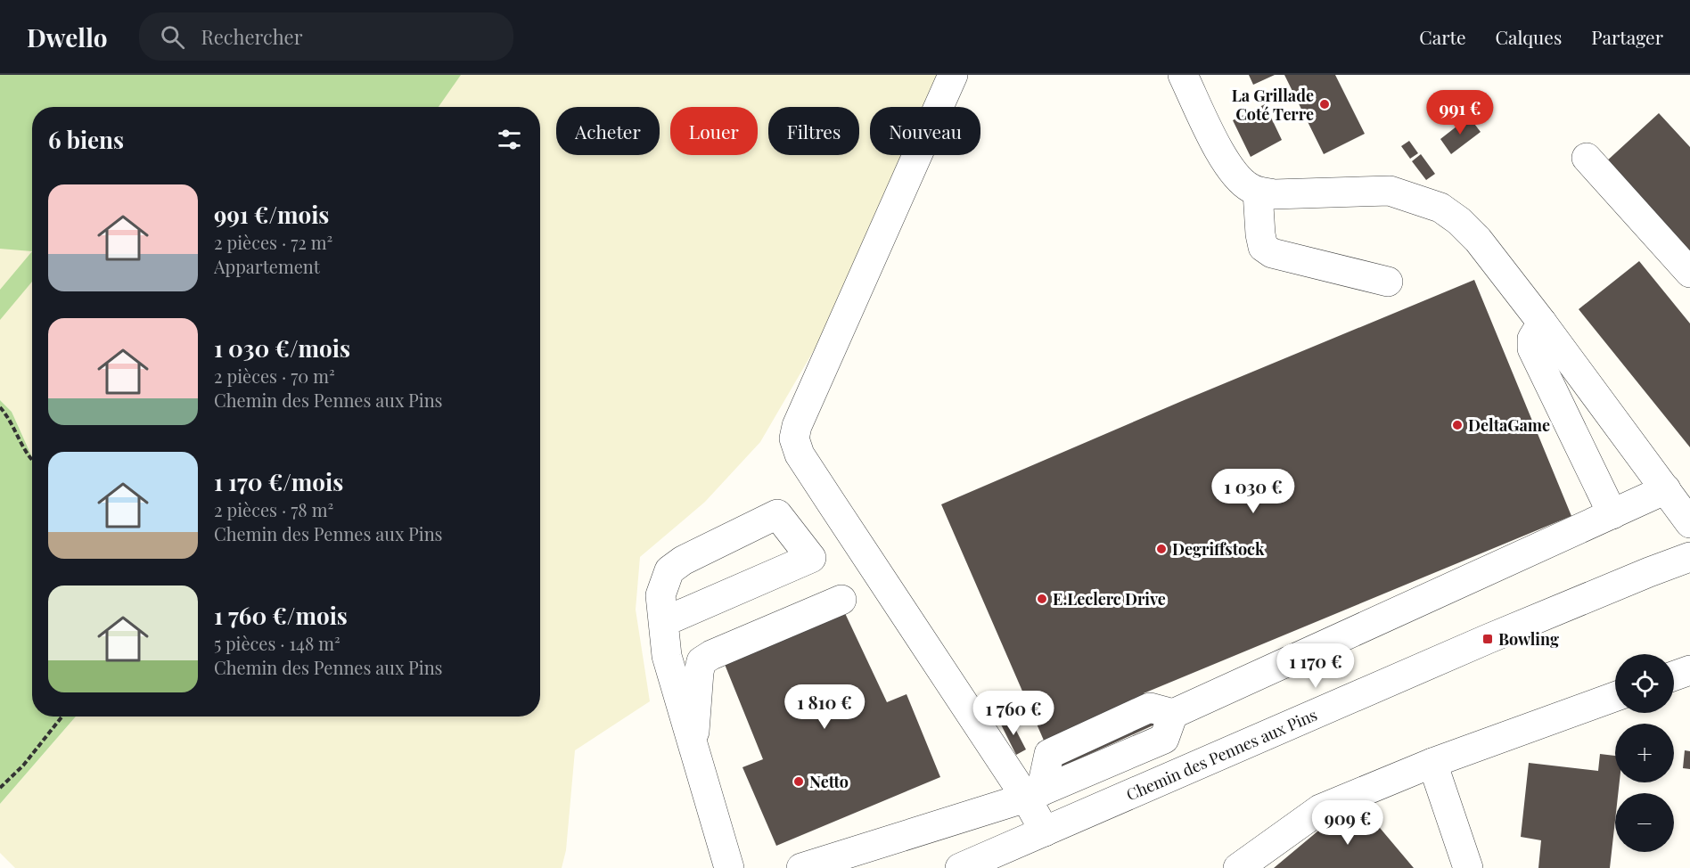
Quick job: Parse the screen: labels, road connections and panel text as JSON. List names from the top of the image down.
{
  "streets": {
    "street": ["Chemin des Pennes aux Pins"]
  },
  "places": {
    "other": [
      "La Grillade Coté Terre",
      "DeltaGame",
      "Degriffstock",
      "E.Leclerc Drive",
      "Netto"
    ],
    "transit": ["Bowling"]
  },
  "page": {
    "header": "Dwello",
    "search": "Rechercher",
    "nav": ["Carte", "Calques", "Partager"],
    "price": [
      "991 €",
      "1 030 €",
      "1 170 €",
      "1 810 €",
      "1 760 €",
      "909 €"
    ],
    "chip": [
      "Acheter",
      "Louer",
      "Filtres",
      "Nouveau"
    ],
    "heading": "6 biens",
    "list": [
      {
        "name": "991 €/mois",
        "note": "2 pièces · 72 m² · Appartement"
      },
      {
        "name": "1 030 €/mois",
        "note": "2 pièces · 70 m² · Chemin des Pennes aux Pins"
      },
      {
        "name": "1 170 €/mois",
        "note": "2 pièces · 78 m² · Chemin des Pennes aux Pins"
      },
      {
        "name": "1 760 €/mois",
        "note": "5 pièces · 148 m² · Chemin des Pennes aux Pins"
      }
    ],
    "map_buttons": ["+", "−"]
  }
}
